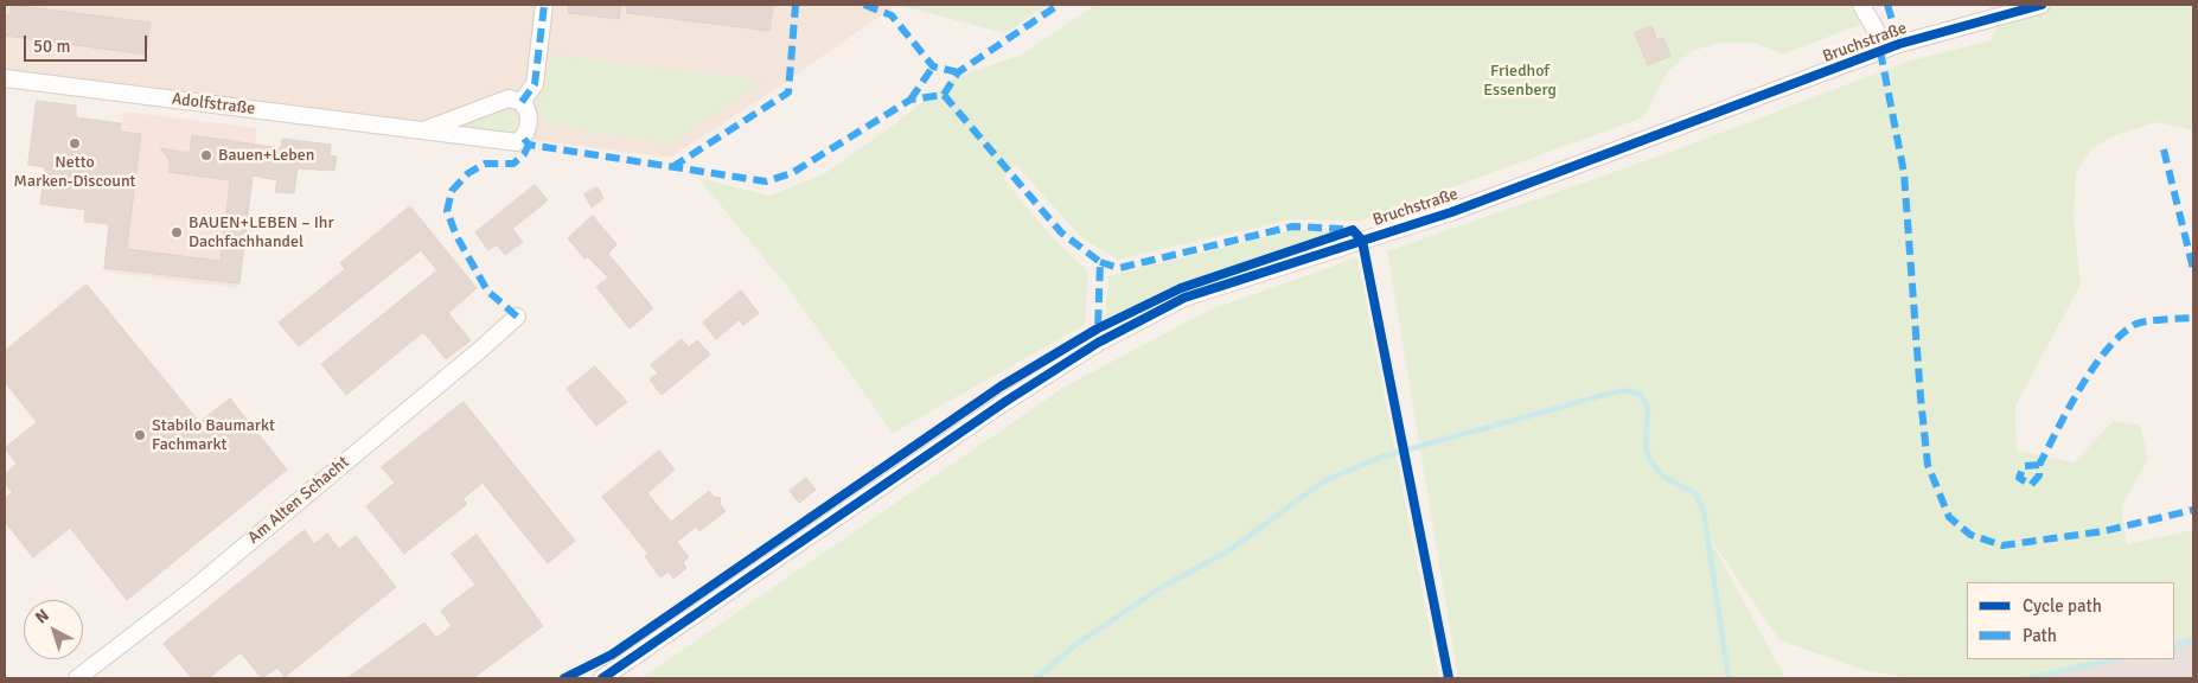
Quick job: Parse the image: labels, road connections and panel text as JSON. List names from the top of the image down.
{
  "streets": {
    "street": ["Bruchstraße", "Adolfstraße", "Am Alten Schacht"]
  },
  "parks": ["Friedhof Essenberg"],
  "places": [
    "Netto Marken-Discount",
    "Bauen+Leben",
    "BAUEN+LEBEN – Ihr Dachfachhandel",
    "Stabilo Baumarkt Fachmarkt"
  ],
  "legend": ["Cycle path", "Path"],
  "scale_bar": "50 m",
  "north": "top left"
}
